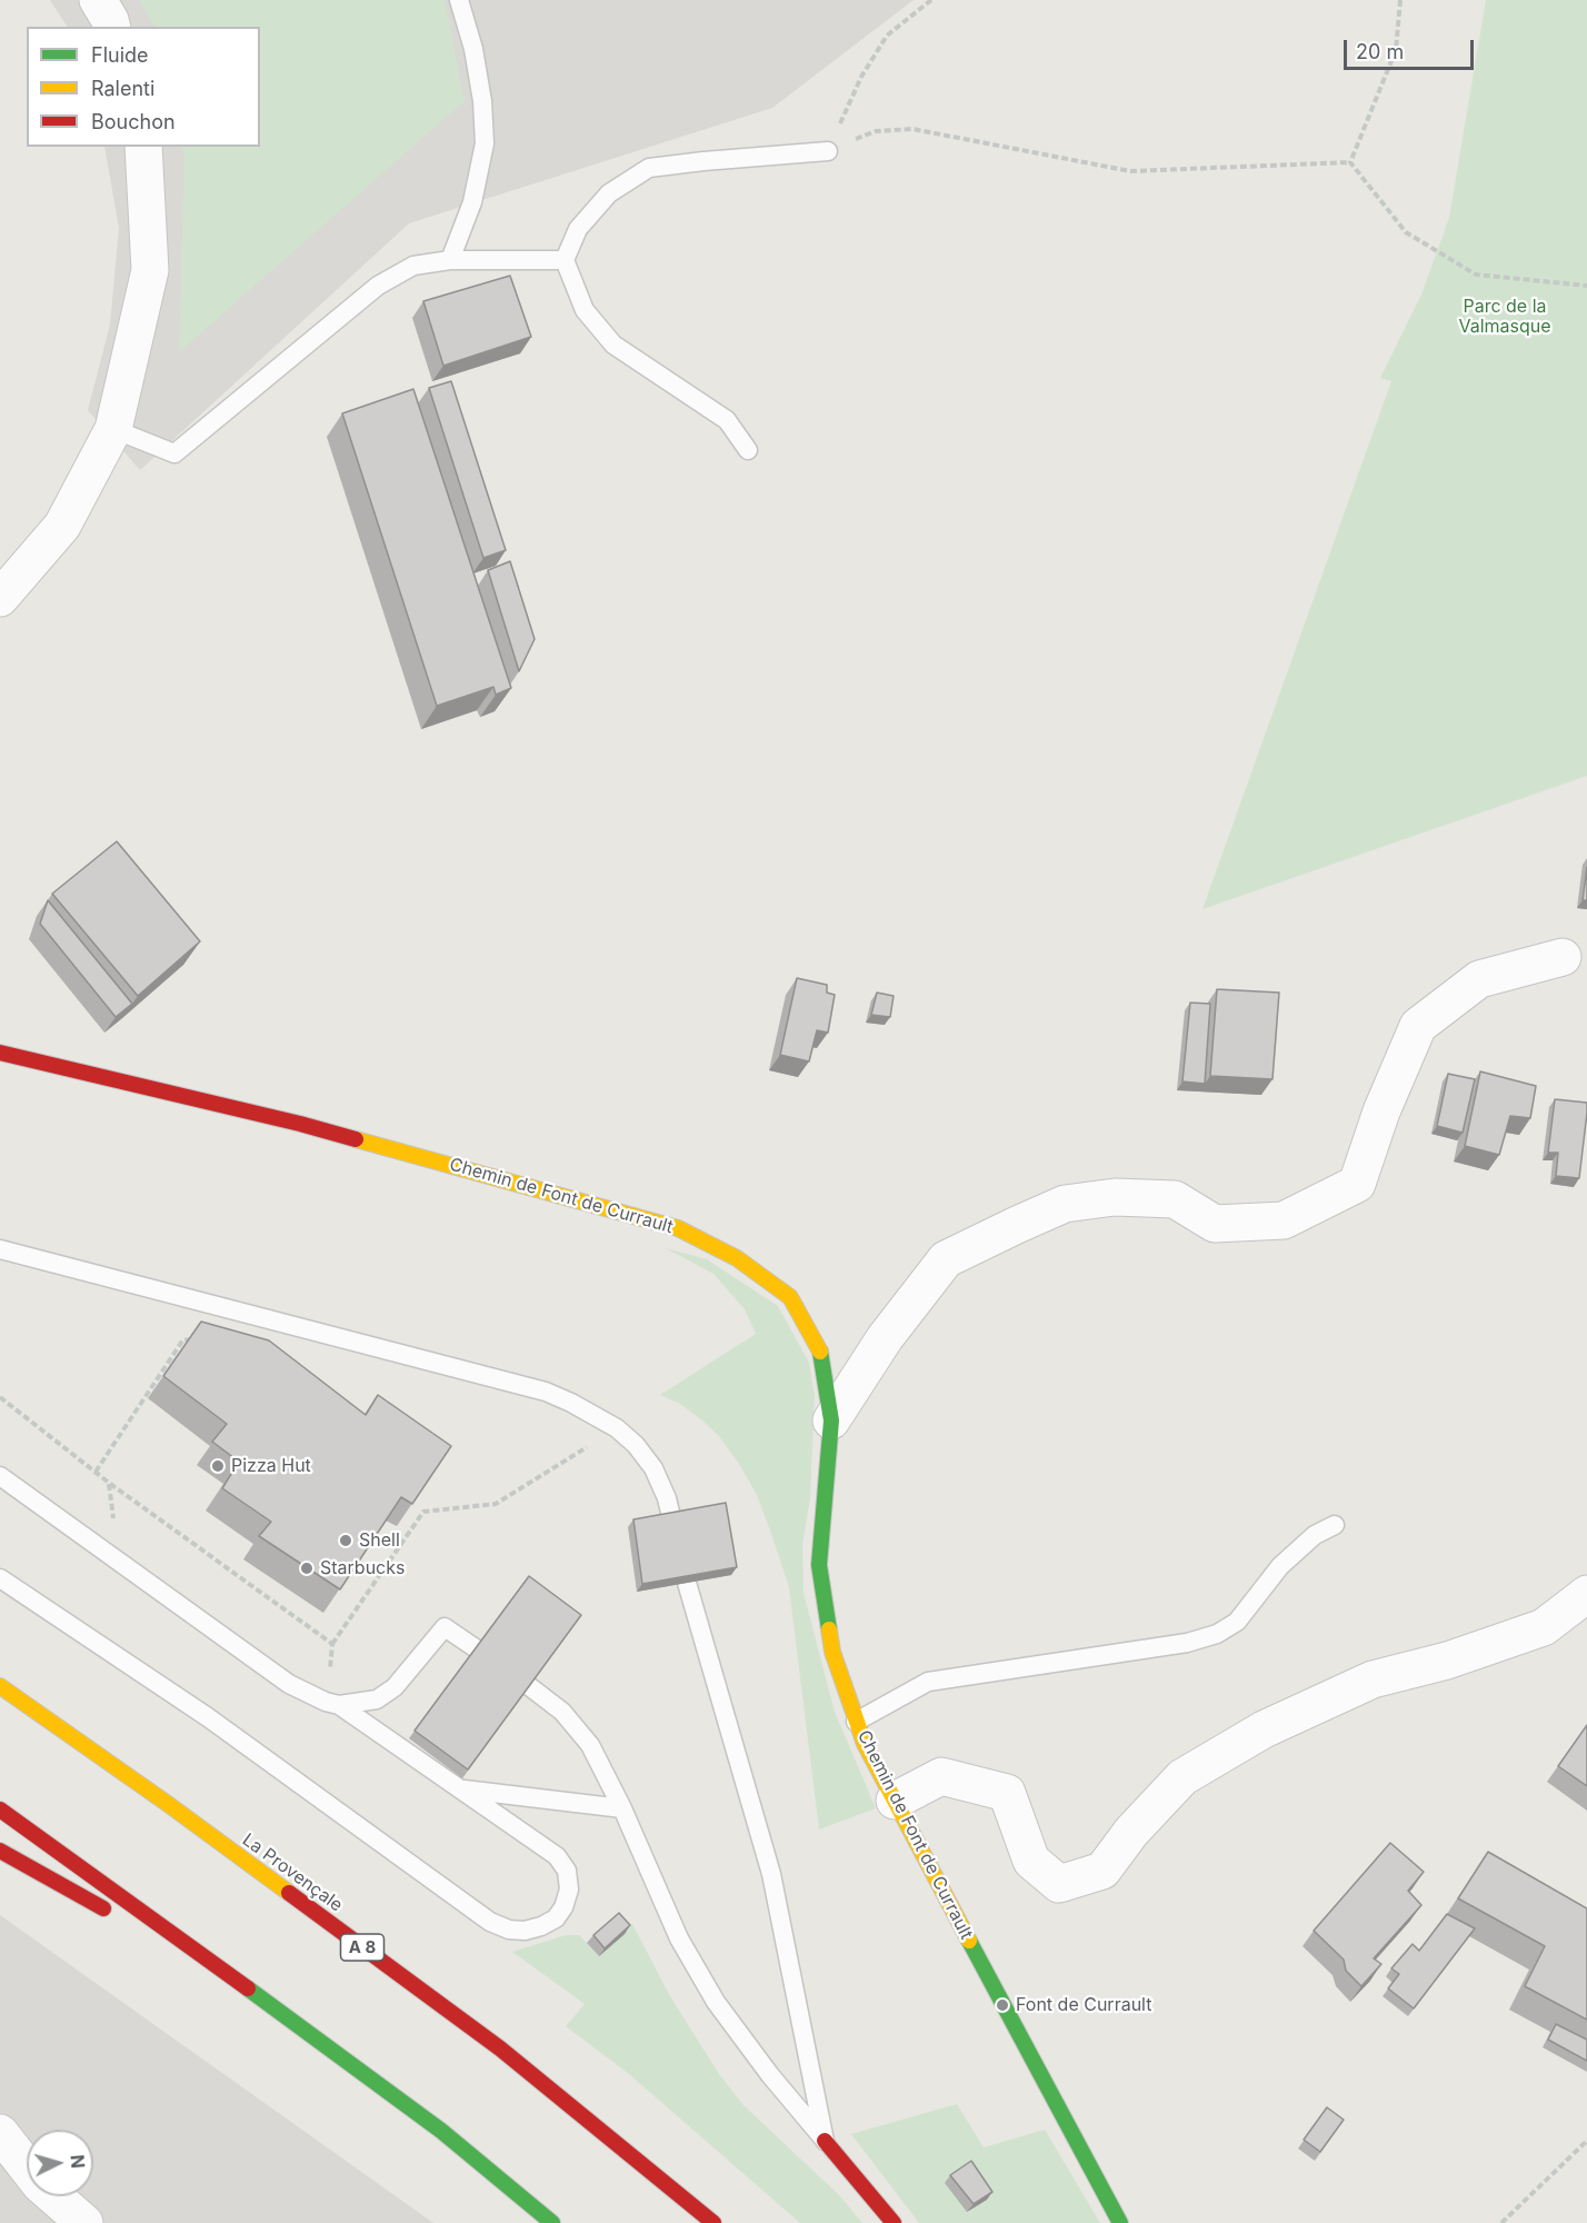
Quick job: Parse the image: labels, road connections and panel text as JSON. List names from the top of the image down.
{
  "streets": {
    "main road": ["Chemin de Font de Currault", "La Provençale", "A 8"]
  },
  "parks": ["Parc de la Valmasque"],
  "places": [
    "Pizza Hut",
    "Shell",
    "Starbucks",
    "Font de Currault"
  ],
  "legend": ["Fluide", "Ralenti", "Bouchon"],
  "scale_bar": "20 m",
  "north": "right"
}
